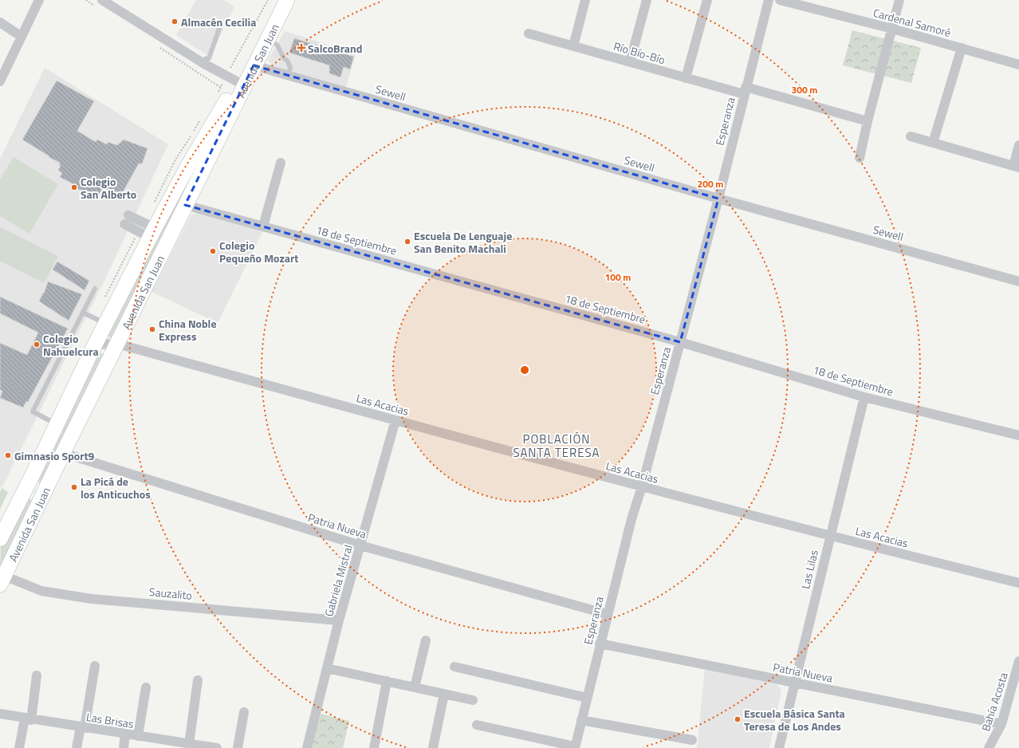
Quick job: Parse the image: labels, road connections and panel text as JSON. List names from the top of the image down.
{
  "streets": {
    "main road": ["Avenida San Juan"],
    "street": [
      "Cardenal Samoré",
      "Río Bío-Bío",
      "Sewell",
      "Esperanza",
      "18 de Septiembre",
      "Las Acacias",
      "Patria Nueva",
      "Las Lilas",
      "Gabriela Mistral",
      "Sauzalito",
      "Bahía Acosta",
      "Las Brisas"
    ]
  },
  "crossings": [
    ["Río Bío-Bío", "Esperanza"],
    ["Avenida San Juan", "Sewell"],
    ["Avenida San Juan", "18 de Septiembre"],
    ["Avenida San Juan", "Las Acacias"],
    ["Avenida San Juan", "Patria Nueva"],
    ["Avenida San Juan", "Sauzalito"],
    ["Sewell", "Esperanza"],
    ["Esperanza", "18 de Septiembre"],
    ["Esperanza", "Las Acacias"],
    ["Esperanza", "Patria Nueva"],
    ["18 de Septiembre", "Las Lilas"],
    ["Las Acacias", "Las Lilas"],
    ["Las Acacias", "Gabriela Mistral"],
    ["Patria Nueva", "Las Lilas"],
    ["Patria Nueva", "Gabriela Mistral"],
    ["Patria Nueva", "Bahía Acosta"],
    ["Gabriela Mistral", "Sauzalito"]
  ],
  "districts": ["POBLACIÓN SANTA TERESA"],
  "places": {
    "other": [
      "Almacén Cecilia",
      "Colegio San Alberto",
      "Escuela De Lenguaje San Benito Machali",
      "Colegio Pequeño Mozart",
      "China Noble Express",
      "Colegio Nahuelcura",
      "Gimnasio Sport9",
      "La Picá de los Anticuchos",
      "Escuela Básica Santa Teresa de Los Andes"
    ],
    "health": ["SalcoBrand"]
  },
  "rings": ["300 m", "200 m", "100 m"]
}
